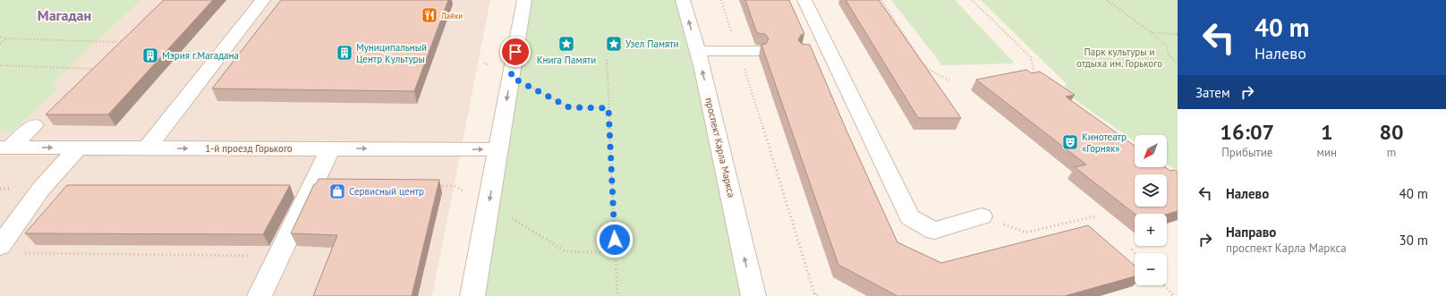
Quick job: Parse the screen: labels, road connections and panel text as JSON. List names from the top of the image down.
{
  "streets": {
    "street": ["проспект Карла Маркса", "1-й проезд Горького"]
  },
  "one_way": ["проспект Карла Маркса", "1-й проезд Горького"],
  "districts": ["Магадан"],
  "parks": ["Парк культуры и отдыха им. Горького"],
  "places": {
    "restaurant": ["Лайки"],
    "place": ["Книга Памяти", "Узел Памяти"],
    "building": ["Муниципальный Центр Культуры", "Мэрия г.Магадана"],
    "theatre": ["Кинотеатр «Горняк»"],
    "shop": ["Сервисный центр"]
  },
  "north": "bottom left",
  "page": {
    "turn": ["40 m", "Налево"],
    "then": "Затем",
    "eta": [
      "16:07",
      "Прибытие",
      "1",
      "мин",
      "80",
      "m"
    ],
    "map_buttons": ["+", "−"],
    "list": [
      {
        "name": "Налево",
        "value": "40 m"
      },
      {
        "name": "Направо",
        "note": "проспект Карла Маркса",
        "value": "30 m"
      }
    ]
  }
}
